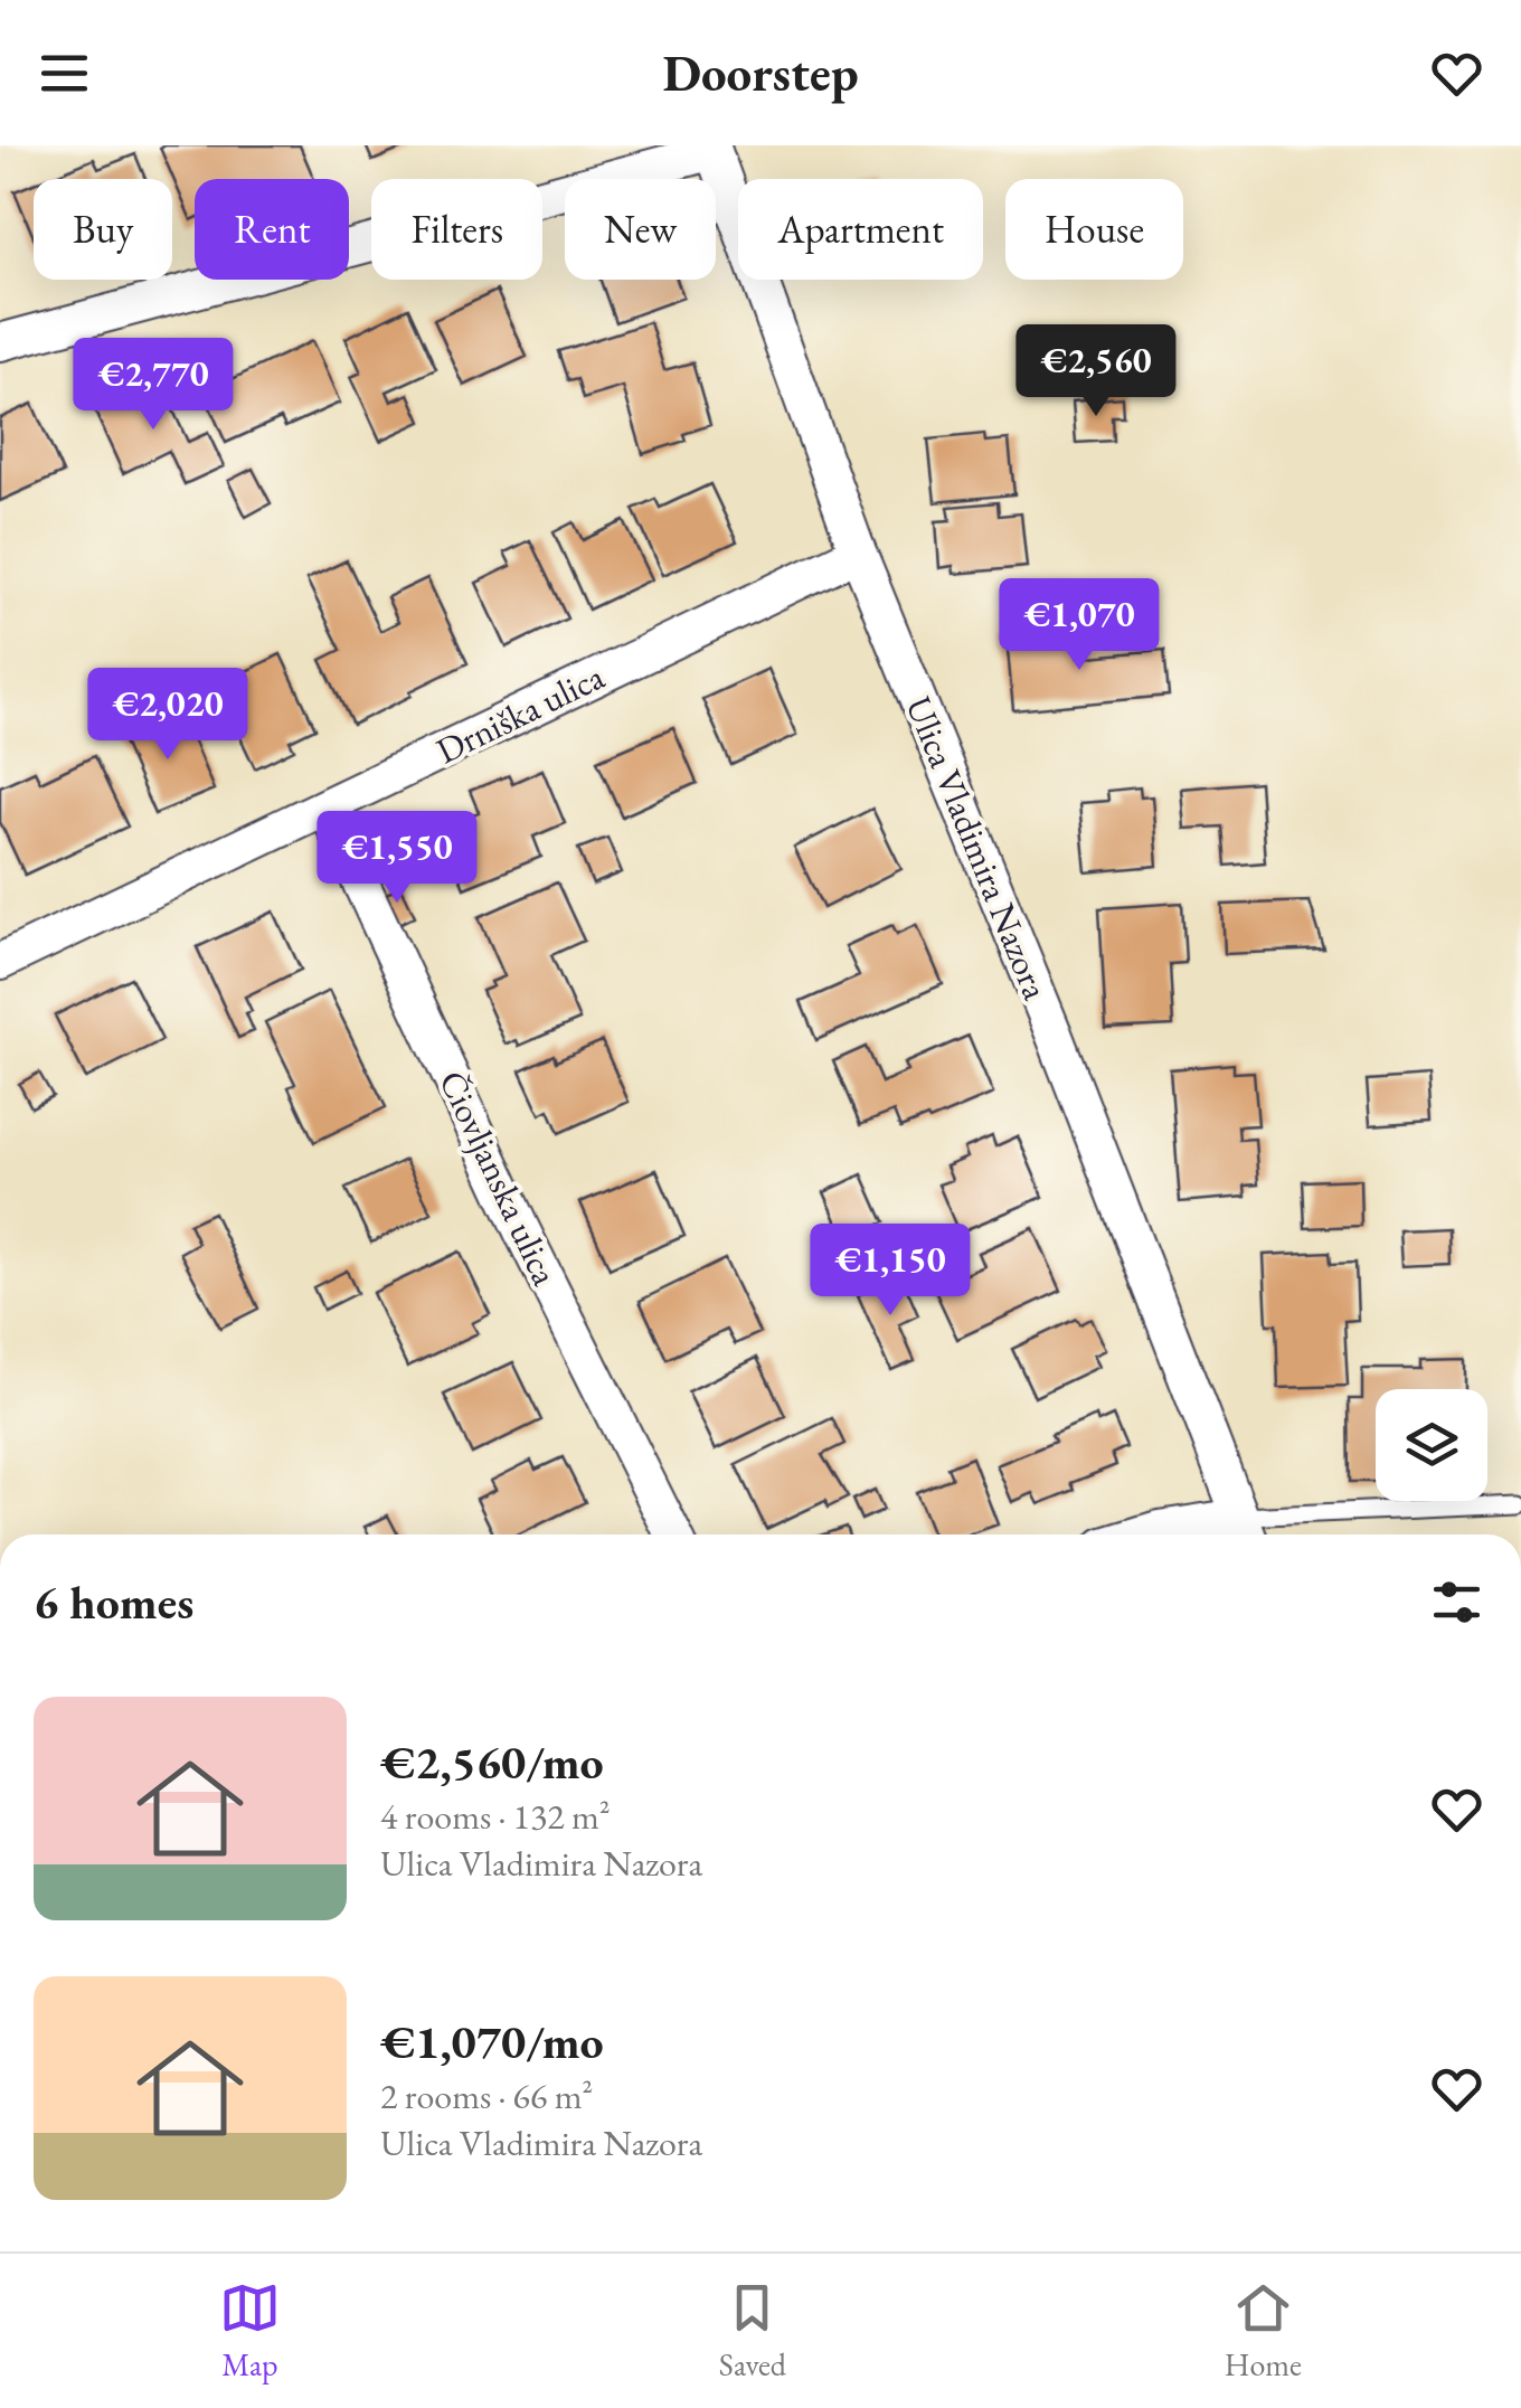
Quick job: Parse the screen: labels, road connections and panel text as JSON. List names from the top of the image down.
{
  "streets": {
    "street": ["Drniška ulica", "Ulica Vladimira Nazora", "Čiovljanska ulica"]
  },
  "crossings": [
    ["Drniška ulica", "Ulica Vladimira Nazora"],
    ["Drniška ulica", "Čiovljanska ulica"]
  ],
  "page": {
    "header": "Doorstep",
    "chip": [
      "Buy",
      "Rent",
      "Filters",
      "New",
      "Apartment",
      "House"
    ],
    "price": [
      "€2,560",
      "€2,770",
      "€1,070",
      "€2,020",
      "€1,550",
      "€1,150"
    ],
    "heading": "6 homes",
    "list": [
      {
        "name": "€2,560/mo",
        "note": "4 rooms · 132 m² · Ulica Vladimira Nazora"
      },
      {
        "name": "€1,070/mo",
        "note": "2 rooms · 66 m² · Ulica Vladimira Nazora"
      }
    ],
    "tabs": ["Map", "Saved", "Home"]
  }
}
